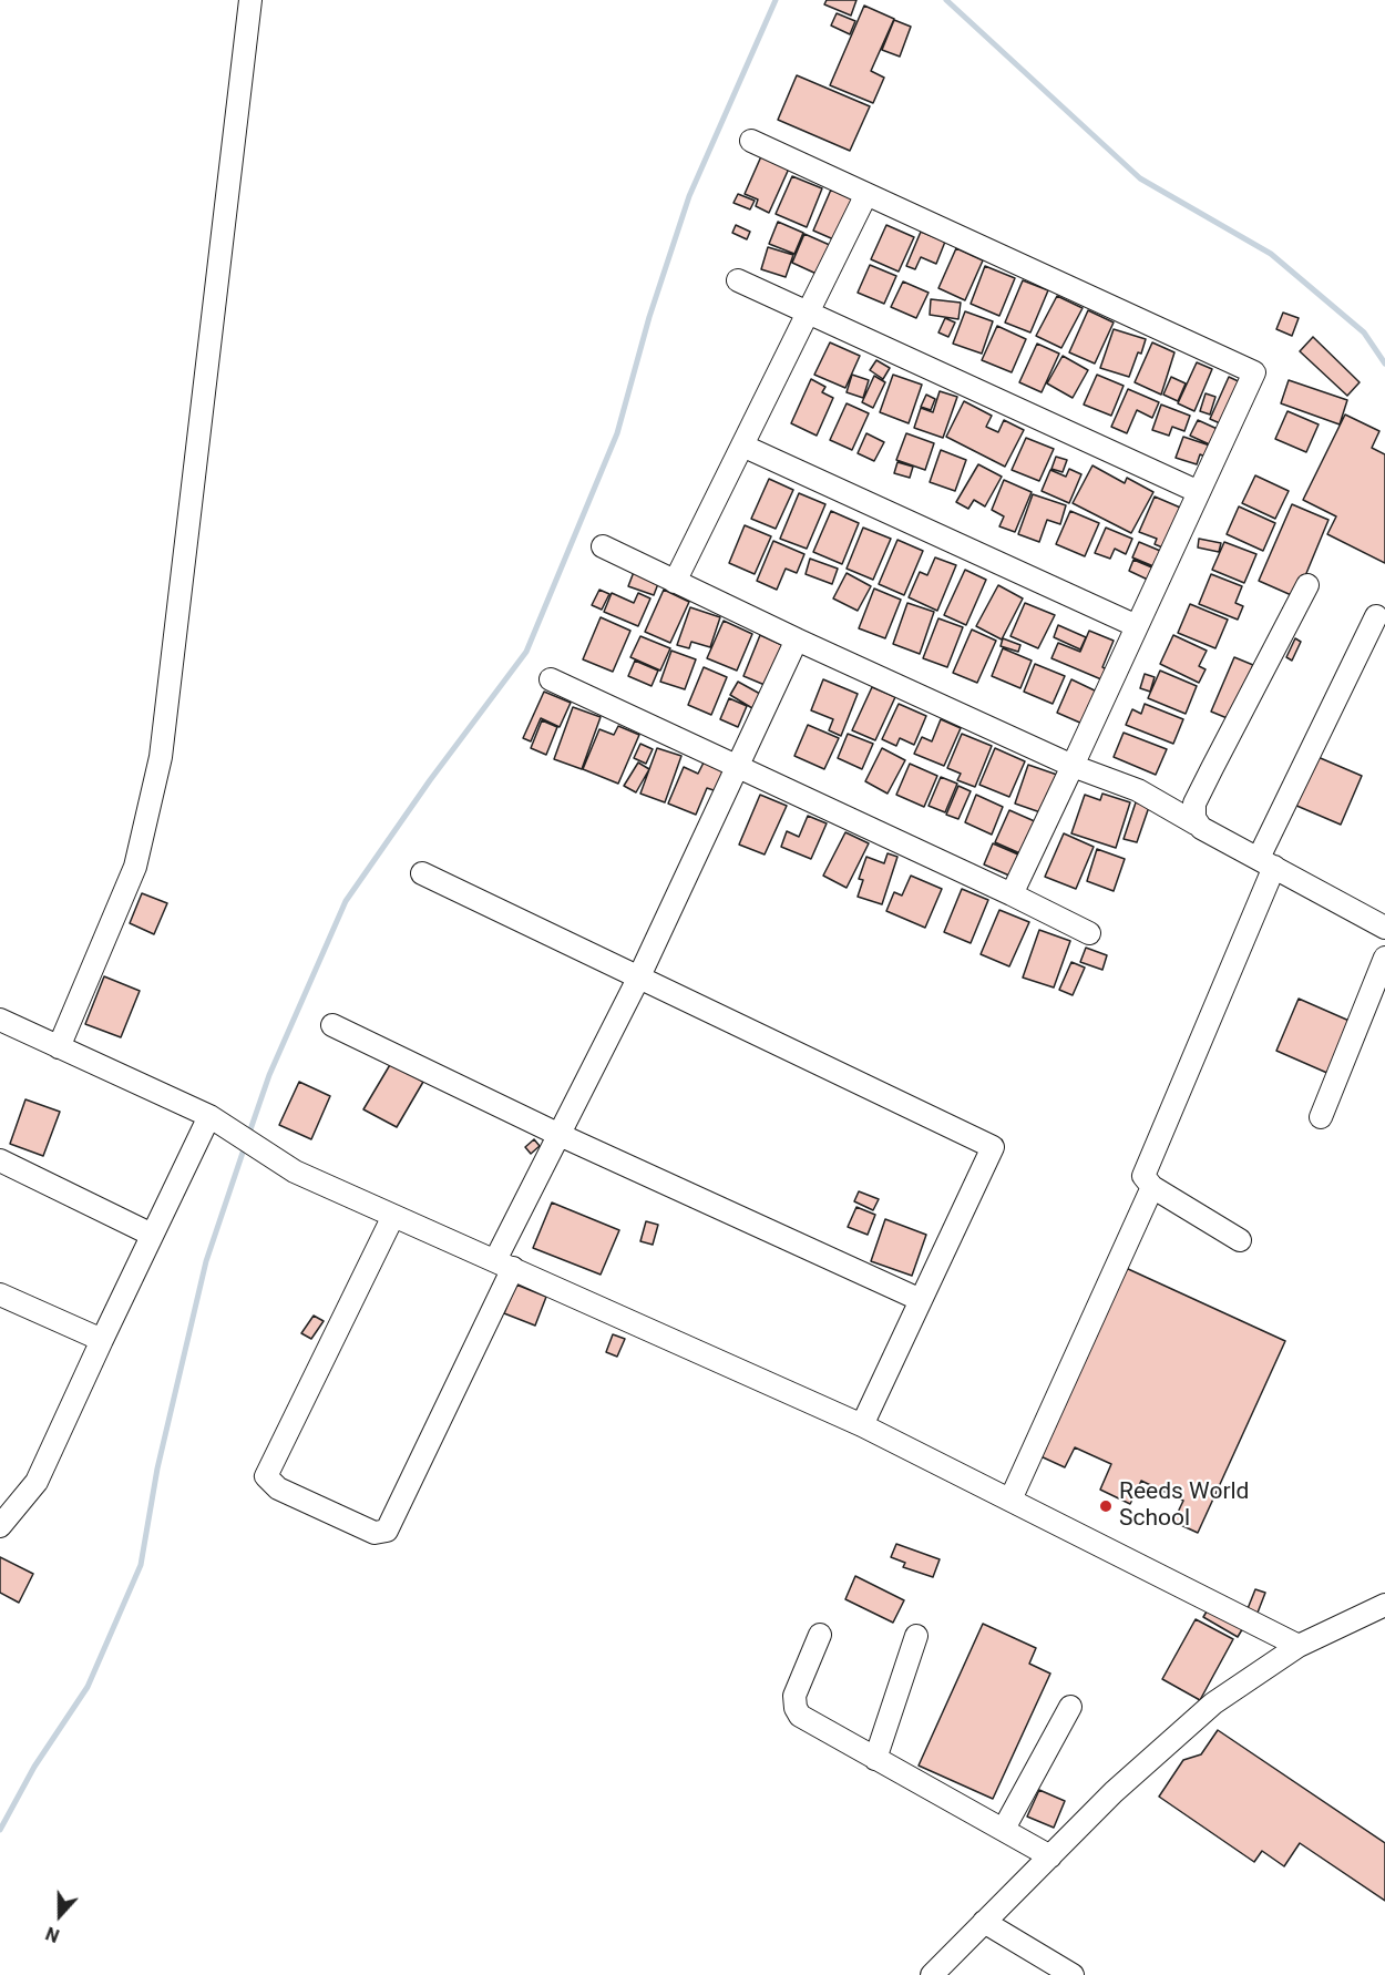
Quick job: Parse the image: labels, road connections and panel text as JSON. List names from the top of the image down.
{
  "places": ["Reeds World School"],
  "north": "bottom"
}
